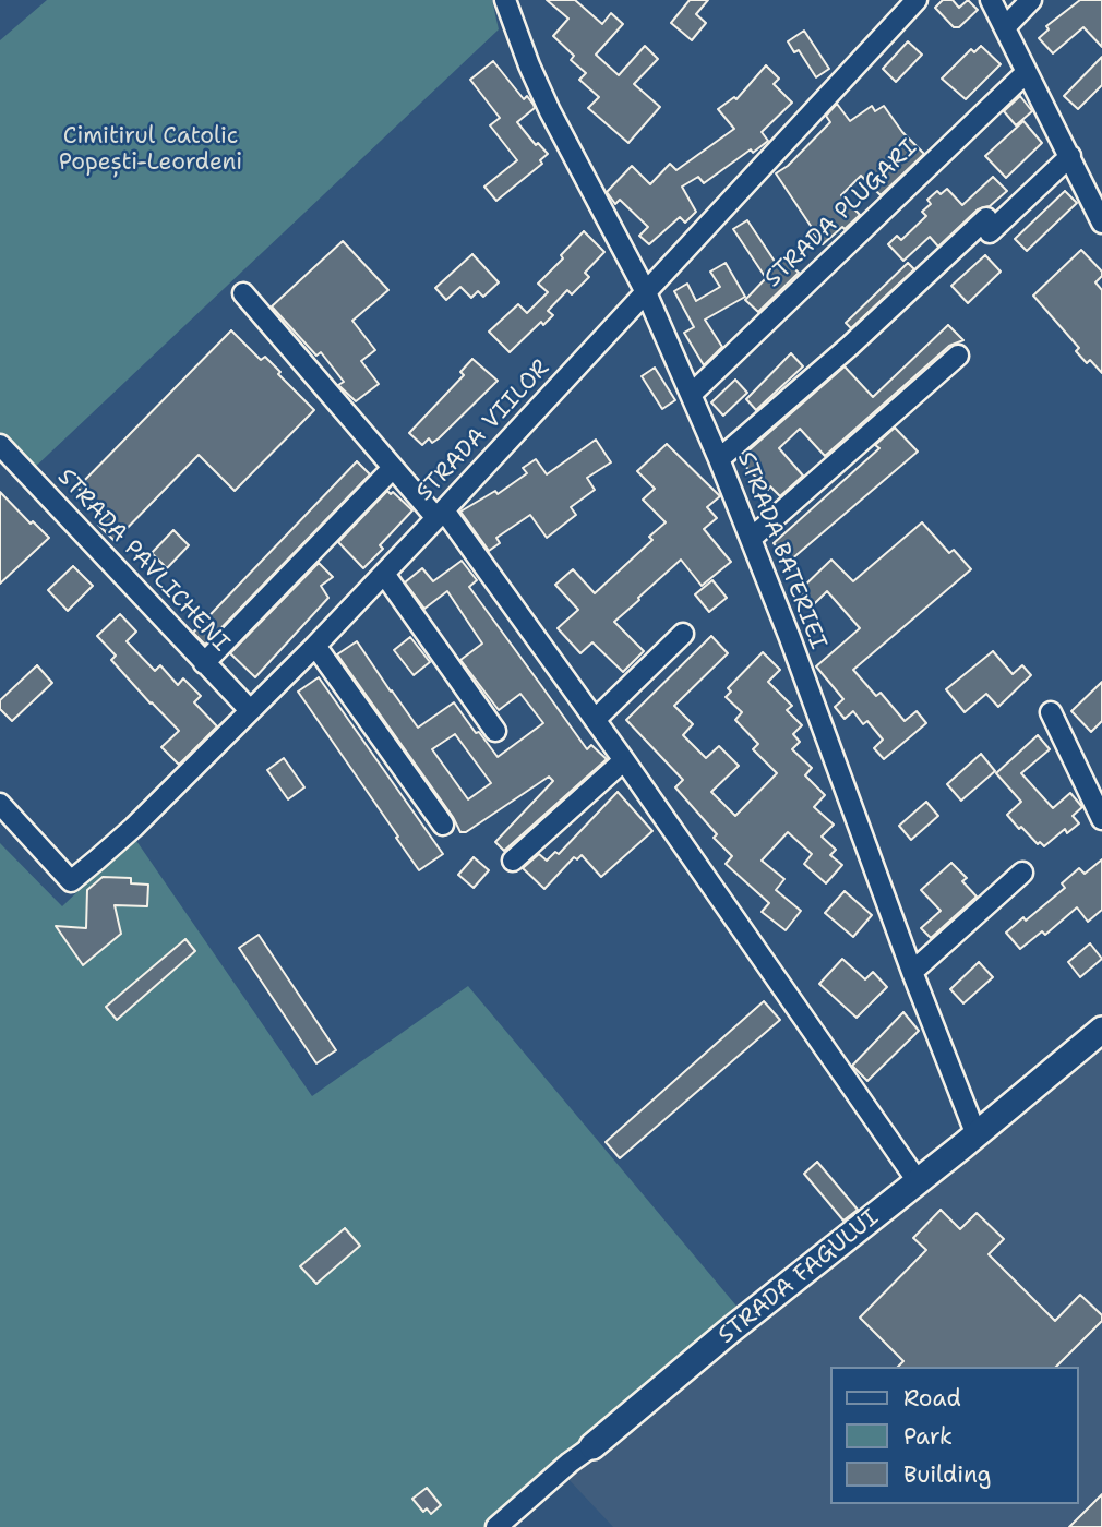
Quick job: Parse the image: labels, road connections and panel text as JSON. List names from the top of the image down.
{
  "streets": {
    "street": [
      "STRADA PLUGARI",
      "STRADA VIILOR",
      "STRADA BATERIEI",
      "STRADA PAVLICHENI",
      "STRADA FAGULUI"
    ]
  },
  "crossings": [
    ["STRADA PLUGARI", "STRADA BATERIEI"],
    ["STRADA VIILOR", "STRADA BATERIEI"],
    ["STRADA VIILOR", "STRADA PAVLICHENI"],
    ["STRADA BATERIEI", "STRADA FAGULUI"]
  ],
  "parks": ["Cimitirul Catolic Popești-Leordeni"],
  "legend": ["Road", "Park", "Building"]
}
